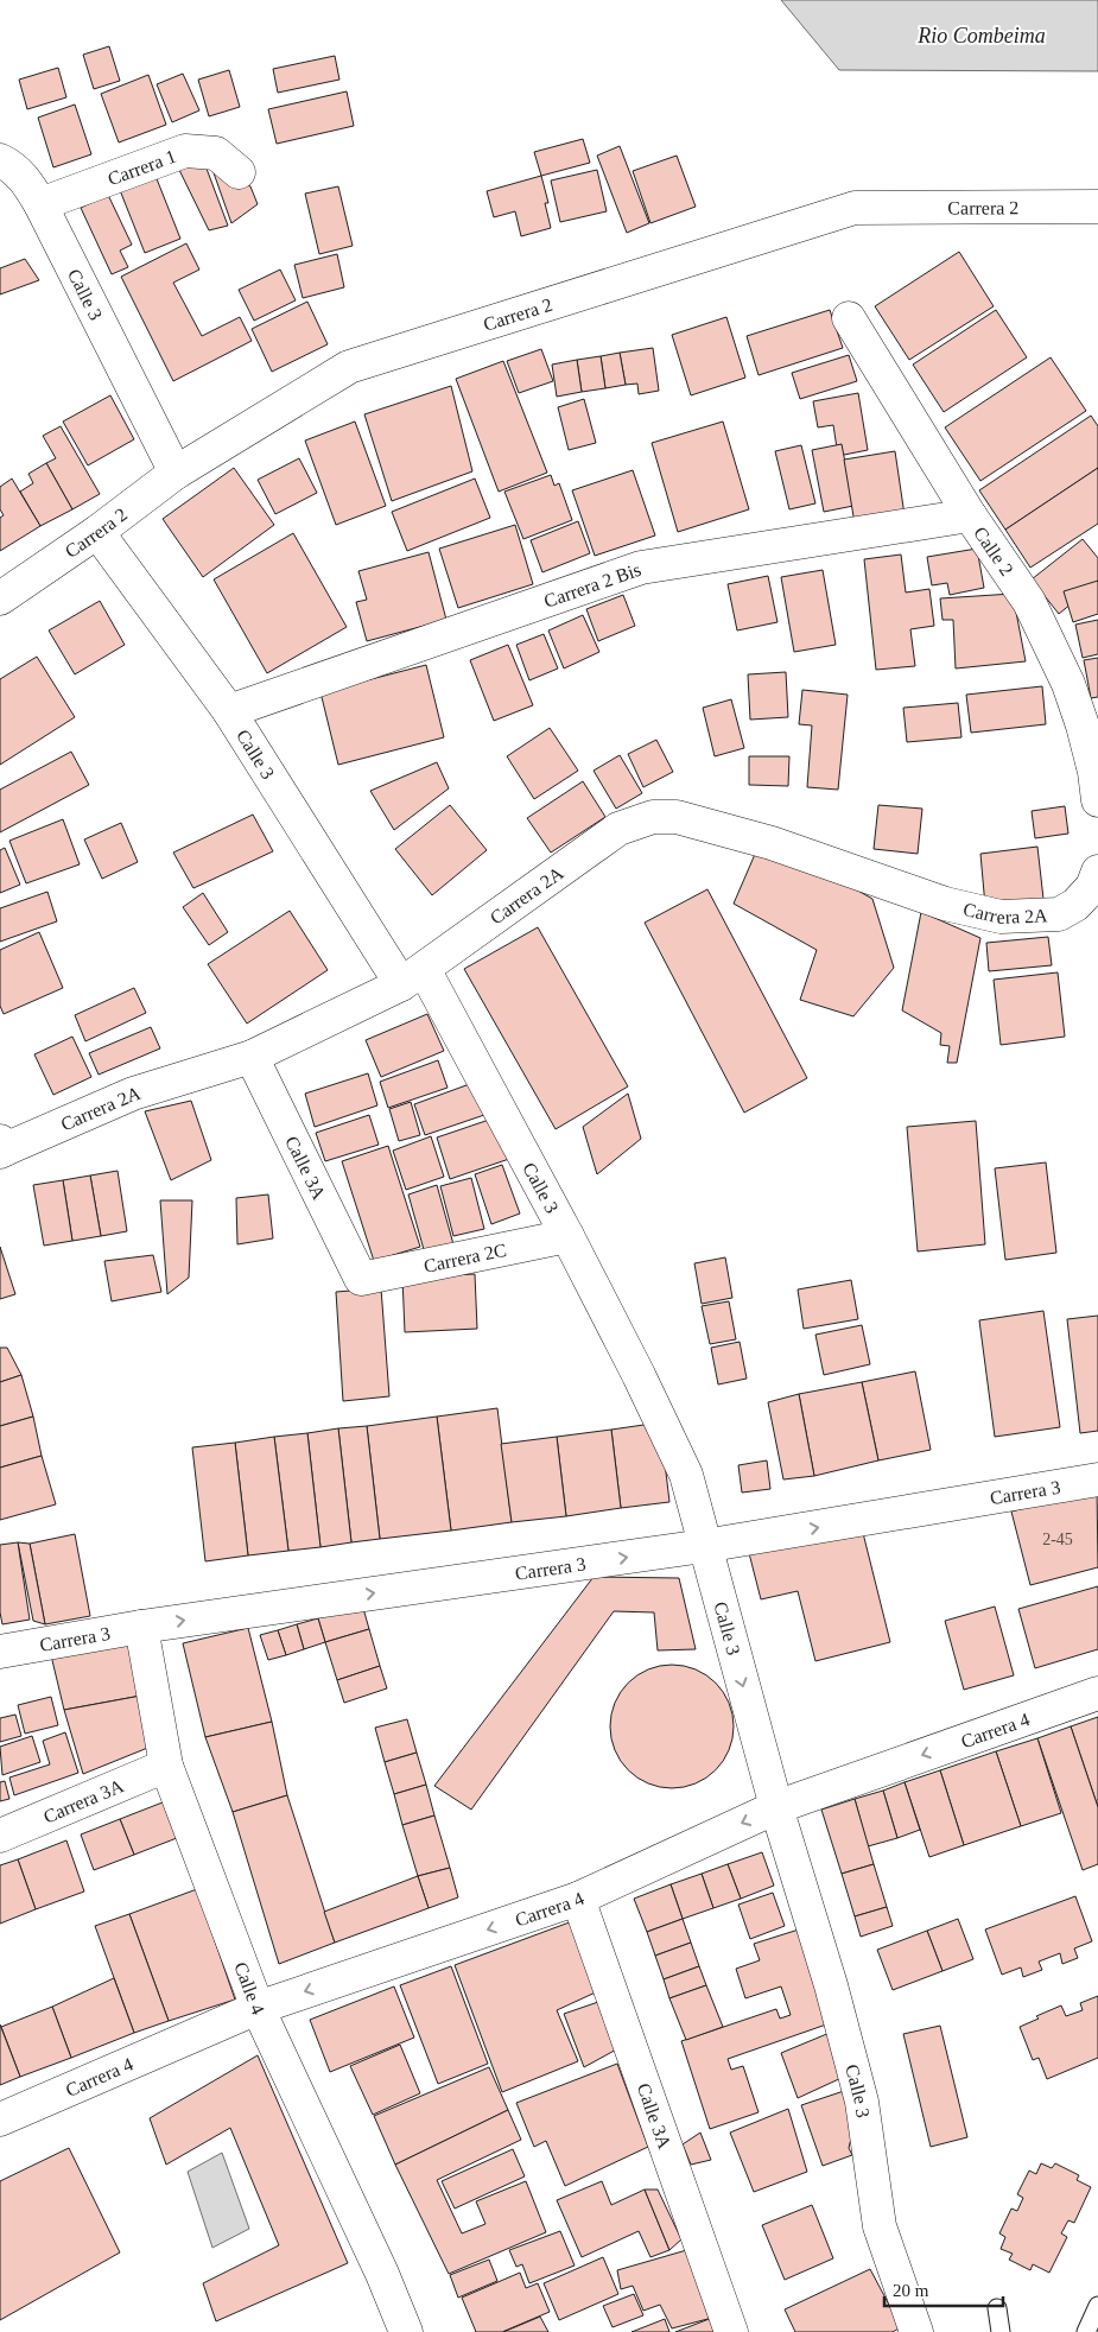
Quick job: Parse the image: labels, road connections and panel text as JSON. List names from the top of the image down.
{
  "streets": {
    "street": [
      "Carrera 1",
      "Carrera 2",
      "Calle 3",
      "Calle 2",
      "Carrera 2 Bis",
      "Carrera 2A",
      "Calle 3A",
      "Carrera 2C",
      "Carrera 3",
      "Carrera 4",
      "Carrera 3A",
      "Calle 4"
    ]
  },
  "crossings": [
    ["Carrera 1", "Calle 3"],
    ["Carrera 2", "Calle 3"],
    ["Calle 3", "Carrera 2 Bis"],
    ["Calle 3", "Carrera 2A"],
    ["Calle 3", "Carrera 2C"],
    ["Calle 3", "Carrera 3"],
    ["Calle 3", "Carrera 4"],
    ["Calle 2", "Carrera 2 Bis"],
    ["Carrera 2A", "Calle 3A"],
    ["Calle 3A", "Carrera 2C"],
    ["Calle 3A", "Carrera 4"],
    ["Carrera 3", "Calle 4"],
    ["Carrera 4", "Calle 4"],
    ["Carrera 3A", "Calle 4"]
  ],
  "one_way": ["Carrera 3", "Carrera 4"],
  "water": ["Rio Combeima"],
  "house_numbers": ["2-45"],
  "scale_bar": "20 m"
}
